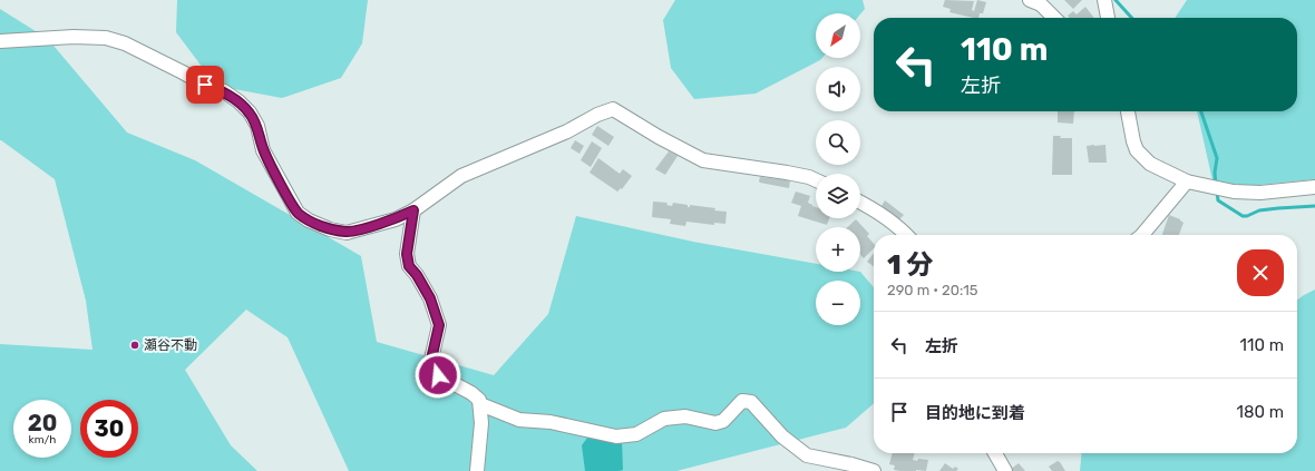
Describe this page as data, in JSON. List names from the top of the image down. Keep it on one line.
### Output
{"places":["瀬谷不動"],"north":"bottom left","page":{"map_buttons":["+","−"],"turn":["110 m","左折"],"heading":["1 分","290 m · 20:15"],"list":[{"name":"左折","value":"110 m"},{"name":"目的地に到着","value":"180 m"}],"speed":"20 km/h","limit":"30"}}
